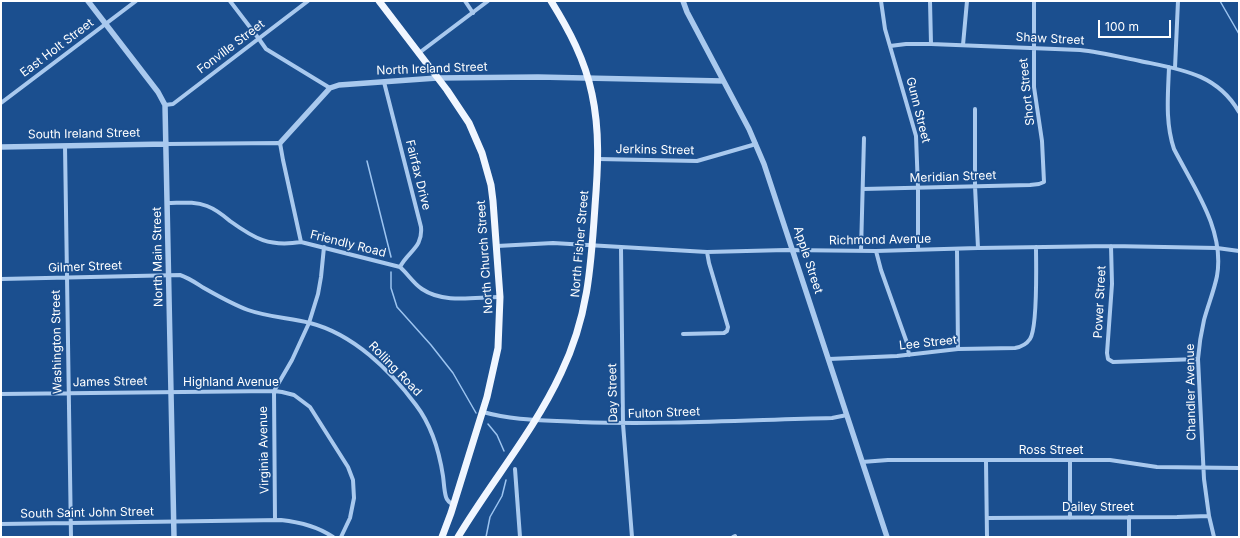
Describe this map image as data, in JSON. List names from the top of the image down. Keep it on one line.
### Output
{"streets":{"main road":["North Fisher Street","North Church Street"],"street":["Shaw Street","Fonville Street","East Holt Street","North Ireland Street","Short Street","Gunn Street","South Ireland Street","Jerkins Street","Fairfax Drive","Meridian Street","Richmond Avenue","Friendly Road","North Main Street","Apple Street","Gilmer Street","Power Street","Washington Street","Lee Street","Rolling Road","James Street","Highland Avenue","Chandler Avenue","Day Street","Fulton Street","Virginia Avenue","Ross Street","Dailey Street","South Saint John Street"]},"crossings":[["Shaw Street","Short Street"],["Shaw Street","Gunn Street"],["Shaw Street","Chandler Avenue"],["Fonville Street","North Main Street"],["East Holt Street","North Main Street"],["North Ireland Street","Fairfax Drive"],["North Ireland Street","North Fisher Street"],["North Ireland Street","North Church Street"],["North Ireland Street","Apple Street"],["Short Street","Meridian Street"],["Gunn Street","Meridian Street"],["Gunn Street","Richmond Avenue"],["South Ireland Street","North Main Street"],["South Ireland Street","Washington Street"],["Jerkins Street","North Fisher Street"],["Jerkins Street","Apple Street"],["Fairfax Drive","Friendly Road"],["Richmond Avenue","North Fisher Street"],["Richmond Avenue","North Church Street"],["Richmond Avenue","Apple Street"],["Richmond Avenue","Power Street"],["Richmond Avenue","Lee Street"],["Richmond Avenue","Chandler Avenue"],["Richmond Avenue","Day Street"],["Friendly Road","North Main Street"],["Friendly Road","North Church Street"],["Friendly Road","Virginia Avenue"],["North Fisher Street","Fulton Street"],["North Main Street","Gilmer Street"],["North Main Street","Rolling Road"],["North Main Street","James Street"],["North Main Street","Highland Avenue"],["North Main Street","South Saint John Street"],["North Church Street","Rolling Road"],["North Church Street","Fulton Street"],["Apple Street","Lee Street"],["Apple Street","Fulton Street"],["Apple Street","Ross Street"],["Gilmer Street","Washington Street"],["Gilmer Street","Rolling Road"],["Power Street","Chandler Avenue"],["Washington Street","James Street"],["Washington Street","South Saint John Street"],["Rolling Road","Virginia Avenue"],["James Street","Highland Avenue"],["Highland Avenue","Virginia Avenue"],["Chandler Avenue","Ross Street"],["Chandler Avenue","Dailey Street"],["Day Street","Fulton Street"],["Virginia Avenue","South Saint John Street"]],"scale_bar":"100 m"}
